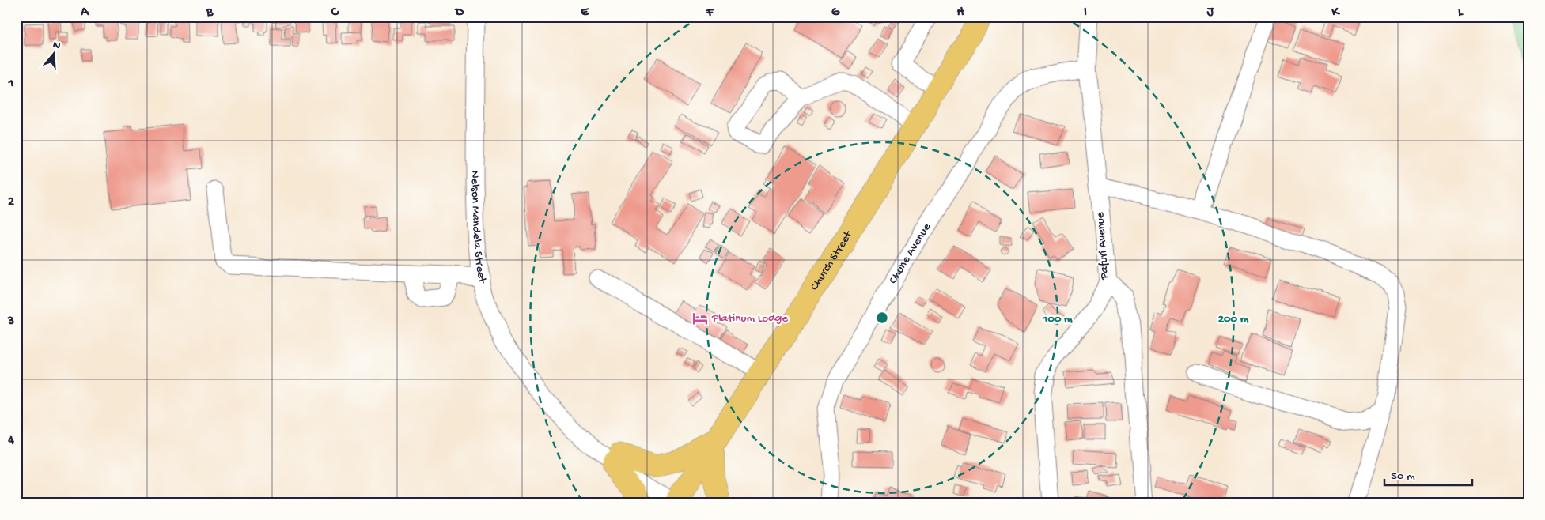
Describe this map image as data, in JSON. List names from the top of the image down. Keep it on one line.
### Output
{"streets":{"main road":["Church Street"],"street":["Nelson Mandela Street","Pafuri Avenue","Chune Avenue"]},"crossings":[["Nelson Mandela Street","Church Street"],["Pafuri Avenue","Chune Avenue"]],"places":{"hotel":["Platinum Lodge"]},"scale_bar":"50 m","north":"top","grid":{"columns":["A","B","C","D","E","F","G","H","I","J","K","L"],"rows":["1","2","3","4"]},"rings":["100 m","200 m"]}
